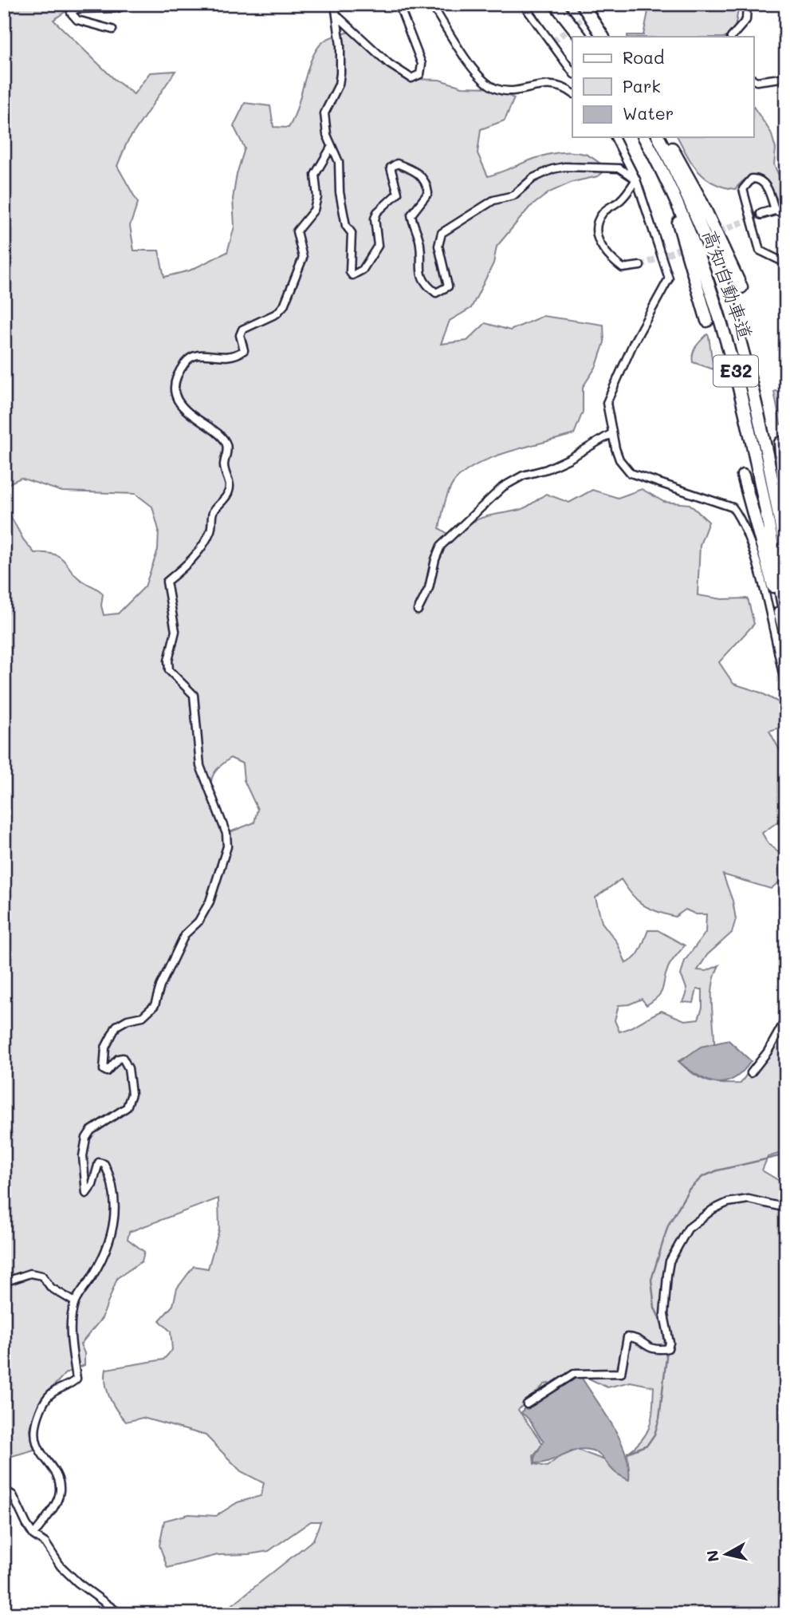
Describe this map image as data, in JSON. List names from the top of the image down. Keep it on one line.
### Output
{"streets":{"highway":["高知自動車道","E32"]},"legend":["Road","Park","Water"],"north":"left"}
